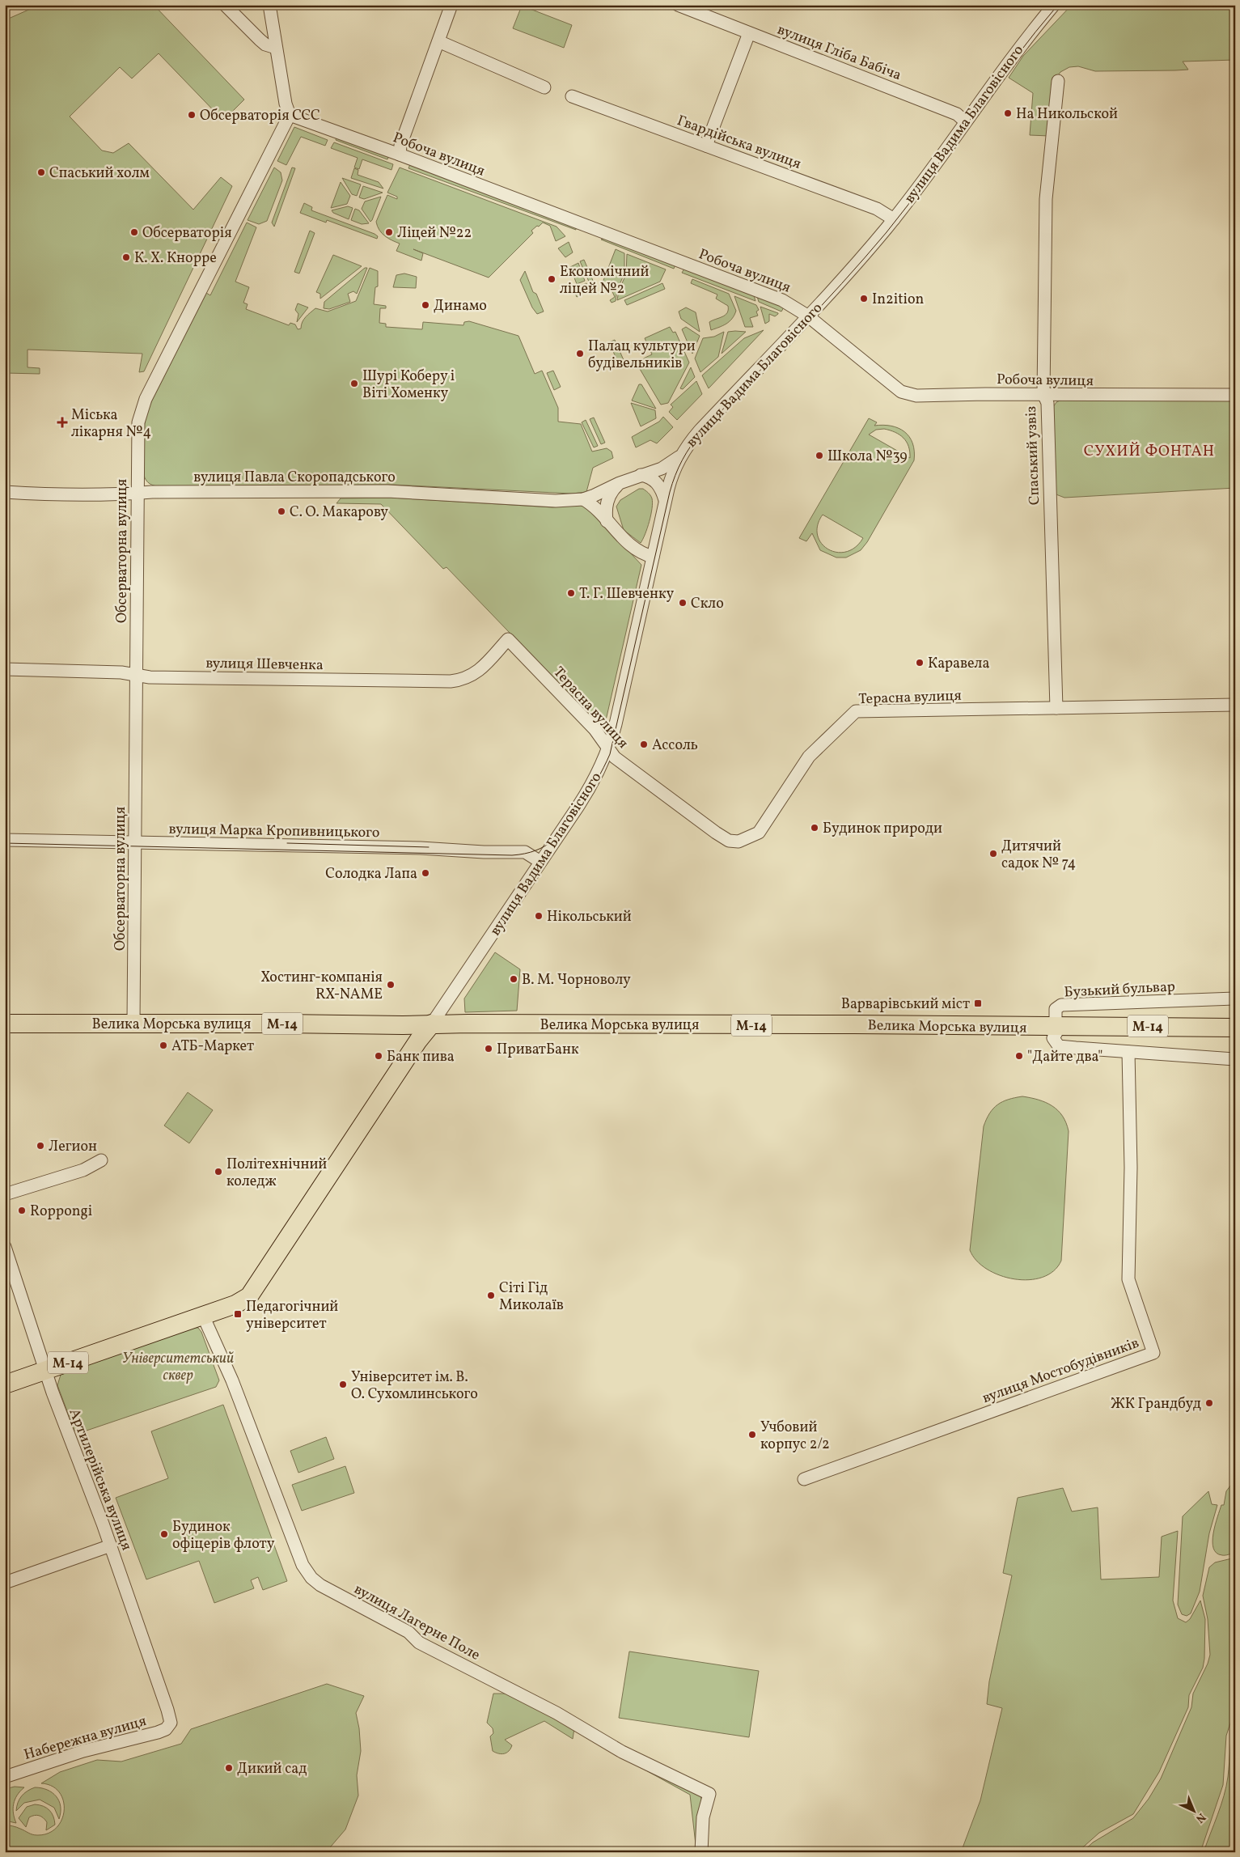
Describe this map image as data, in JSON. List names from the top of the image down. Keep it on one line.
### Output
{"streets":{"highway":["вулиця Вадима Благовісного","Велика Морська вулиця","М-14"],"street":["вулиця Гліба Бабіча","Гвардійська вулиця","Робоча вулиця","Спаський узвіз","вулиця Павла Скоропадського","Обсерваторна вулиця","вулиця Шевченка","Терасна вулиця","вулиця Марка Кропивницького","Бузький бульвар","вулиця Мостобудівників","Артилерійська вулиця","вулиця Лагерне Поле","Набережна вулиця"]},"crossings":[["вулиця Гліба Бабіча","вулиця Вадима Благовісного"],["вулиця Вадима Благовісного","Гвардійська вулиця"],["вулиця Вадима Благовісного","Робоча вулиця"],["вулиця Вадима Благовісного","вулиця Павла Скоропадського"],["вулиця Вадима Благовісного","Терасна вулиця"],["вулиця Вадима Благовісного","вулиця Марка Кропивницького"],["вулиця Вадима Благовісного","Велика Морська вулиця"],["вулиця Вадима Благовісного","Артилерійська вулиця"],["вулиця Вадима Благовісного","вулиця Лагерне Поле"],["Робоча вулиця","Спаський узвіз"],["Робоча вулиця","Обсерваторна вулиця"],["Спаський узвіз","Терасна вулиця"],["вулиця Павла Скоропадського","Обсерваторна вулиця"],["Обсерваторна вулиця","вулиця Шевченка"],["Обсерваторна вулиця","вулиця Марка Кропивницького"],["Обсерваторна вулиця","Велика Морська вулиця"],["вулиця Шевченка","Терасна вулиця"],["Бузький бульвар","Велика Морська вулиця"],["Бузький бульвар","вулиця Мостобудівників"],["Артилерійська вулиця","Набережна вулиця"]],"districts":["СУХИЙ ФОНТАН"],"parks":["Університетський сквер"],"places":{"other":["На Никольской","Обсерваторія ССС","Спаський холм","Обсерваторія","Ліцей №22","К. Х. Кнорре","Економічний ліцей №2","In2ition","Динамо","Палац культури будівельників","Шурі Коберу і Віті Хоменку","Школа №39","С. О. Макарову","Т. Г. Шевченку","Скло","Каравела","Ассоль","Будинок природи","Дитячий садок № 74","Солодка Лапа","Нікольський","В. М. Чорноволу","Хостинг-компанія RX-NAME","АТБ-Маркет","ПриватБанк","Банк пива","\"Дайте два\"","Легион","Політехнічний коледж","Roppongi","Сіті Гід Миколаїв","Університет ім. В. О. Сухомлинського","ЖК Грандбуд","Учбовий корпус 2/2","Будинок офіцерів флоту","Дикий сад"],"health":["Міська лікарня №4"],"transit":["Варварівський міст","Педагогічний університет"]},"north":"bottom right"}
